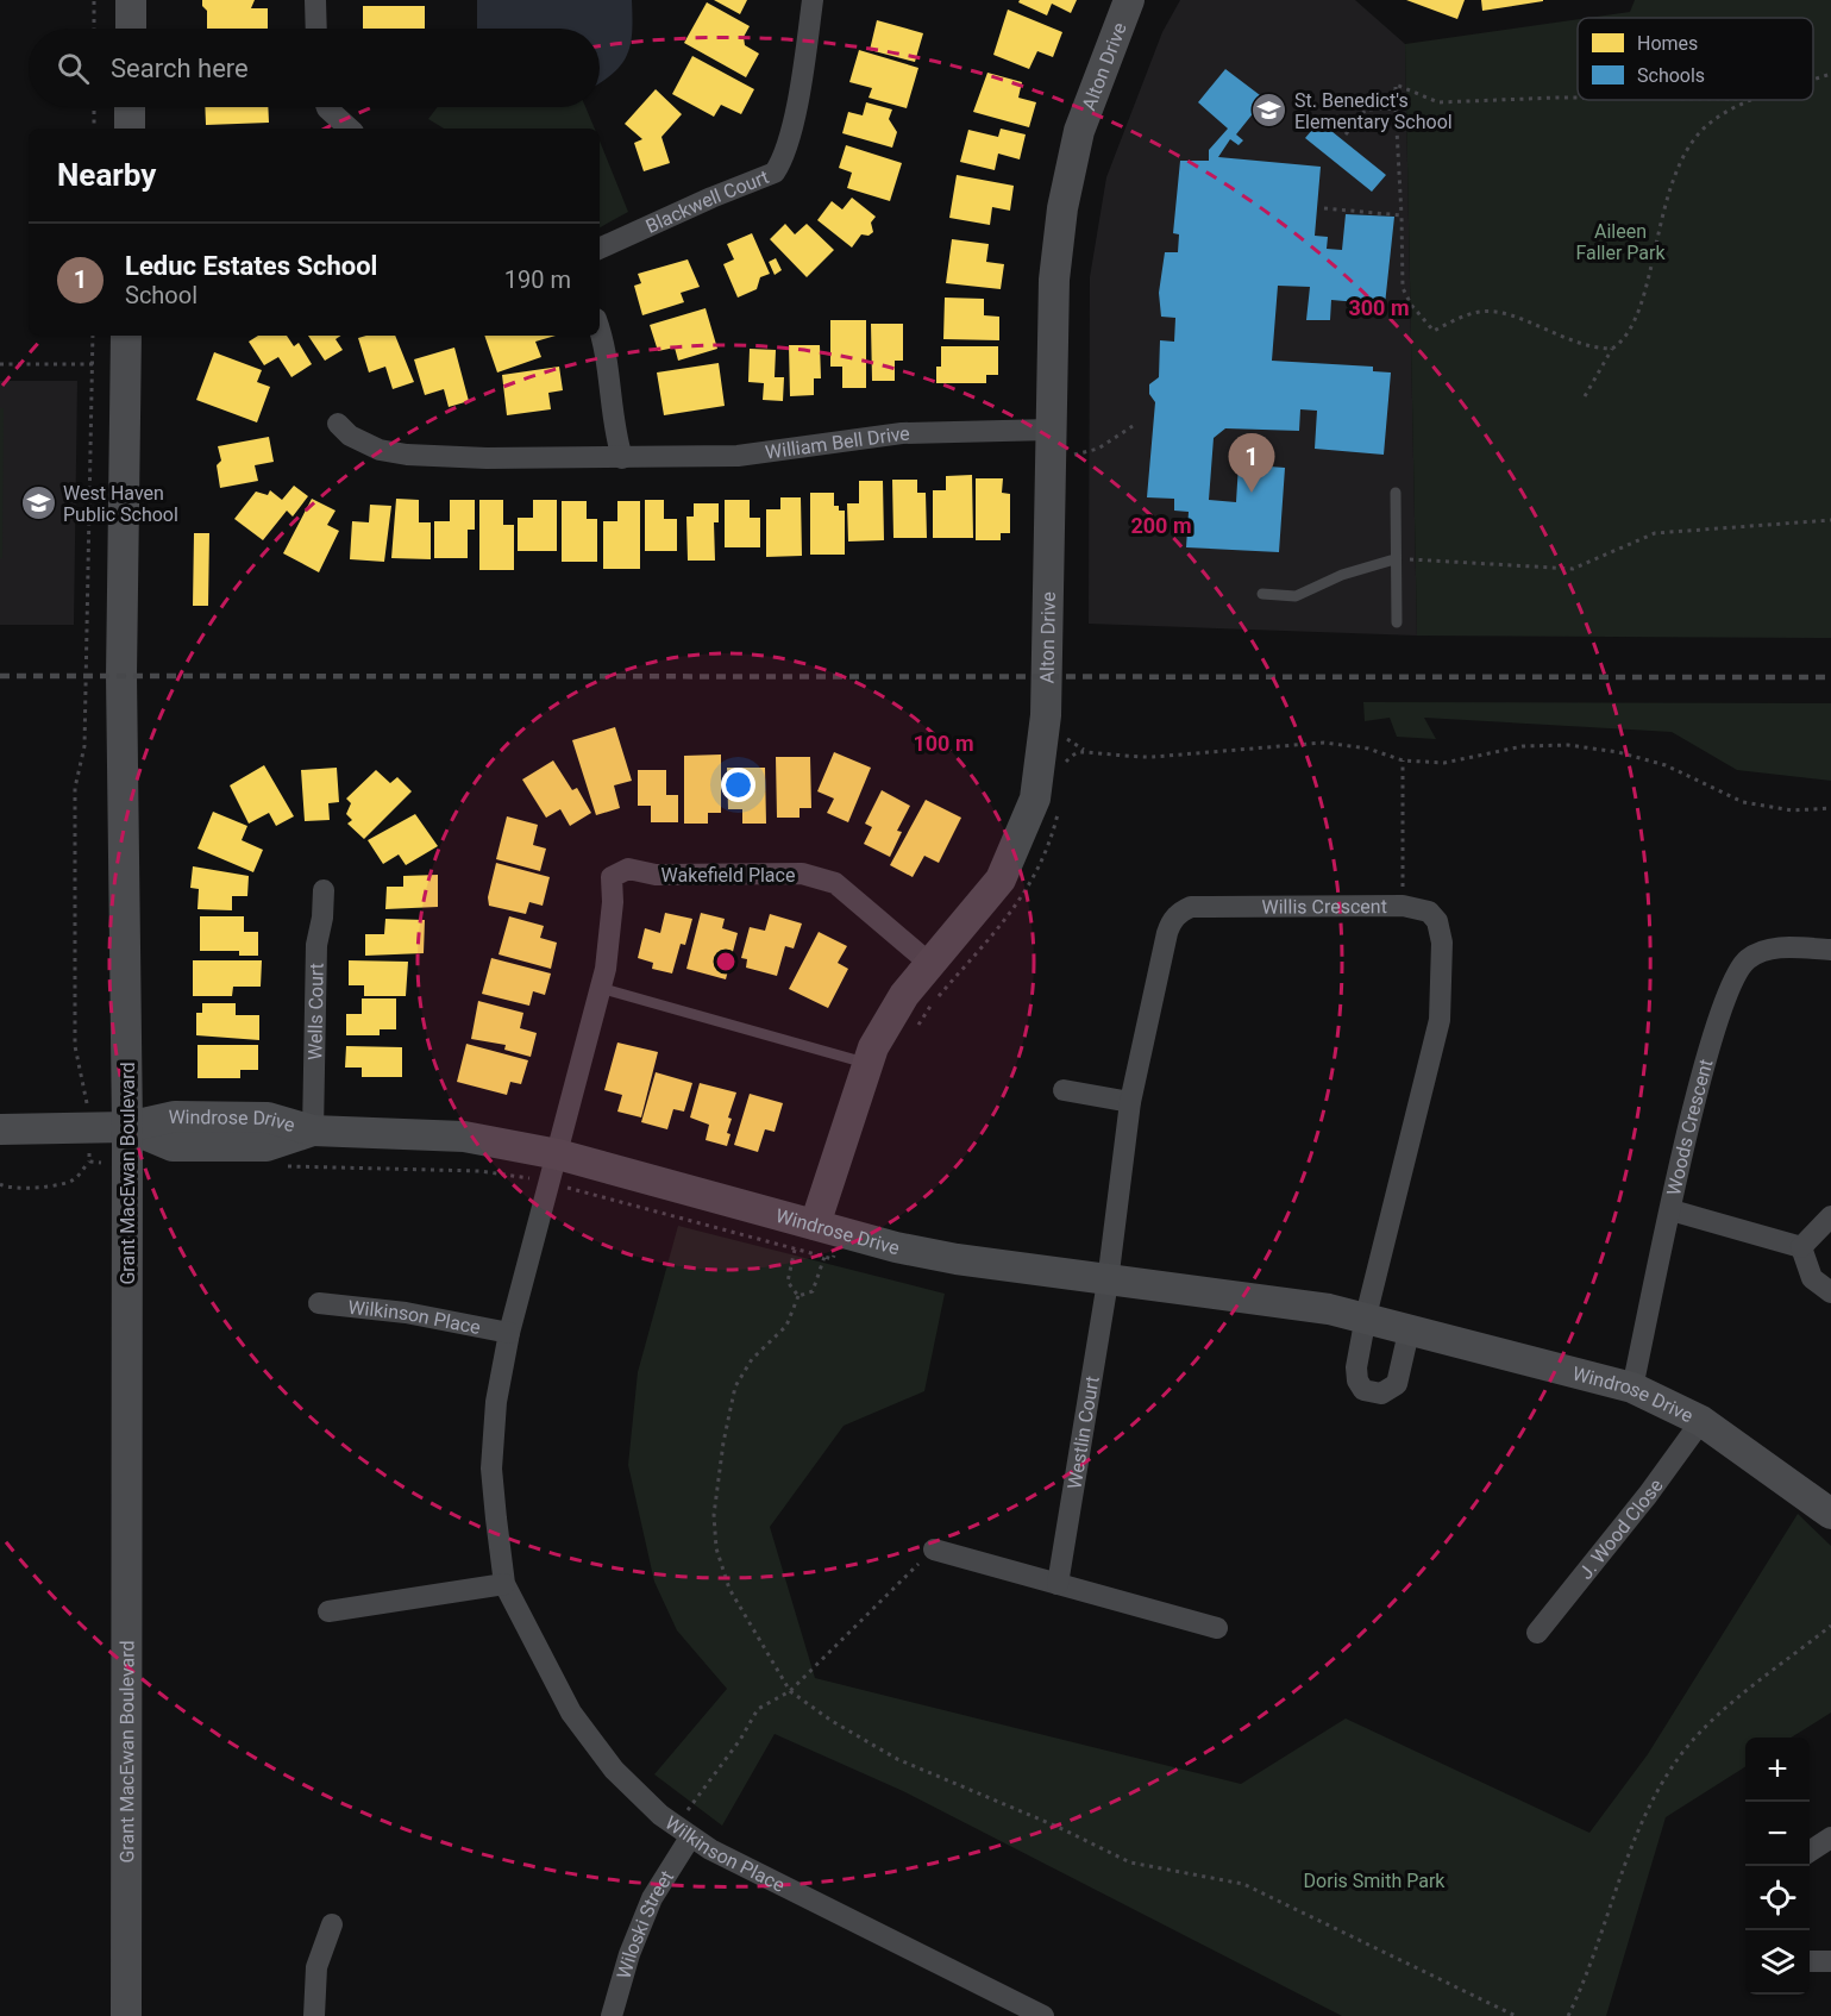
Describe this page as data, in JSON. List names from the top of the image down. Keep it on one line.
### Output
{"streets":{"street":["Alton Drive","Blackwell Court","William Bell Drive","Wakefield Place","Willis Crescent","Wells Court","Windrose Drive","Woods Crescent","Grant MacEwan Boulevard","Wilkinson Place","Westlin Court","J. Wood Close","Wiloski Street"]},"crossings":[["Alton Drive","William Bell Drive"],["Alton Drive","Wakefield Place"],["Alton Drive","Windrose Drive"],["Wakefield Place","Windrose Drive"],["Wakefield Place","Wilkinson Place"],["Willis Crescent","Windrose Drive"],["Willis Crescent","Westlin Court"],["Wells Court","Windrose Drive"],["Windrose Drive","Woods Crescent"],["Windrose Drive","Grant MacEwan Boulevard"],["Windrose Drive","Wilkinson Place"],["Windrose Drive","Westlin Court"],["Windrose Drive","J. Wood Close"],["Wilkinson Place","Wiloski Street"]],"parks":["Aileen Faller Park","Doris Smith Park"],"places":{"school or university":["St. Benedict's Elementary School","West Haven Public School"]},"legend":["Homes","Schools"],"page":{"search":"Search here","heading":"Nearby","list":[{"mark":"1","name":"Leduc Estates School","note":"School","value":"190 m"}],"pins":"1","map_buttons":["+","−"]},"rings":["300 m","200 m","100 m"]}
